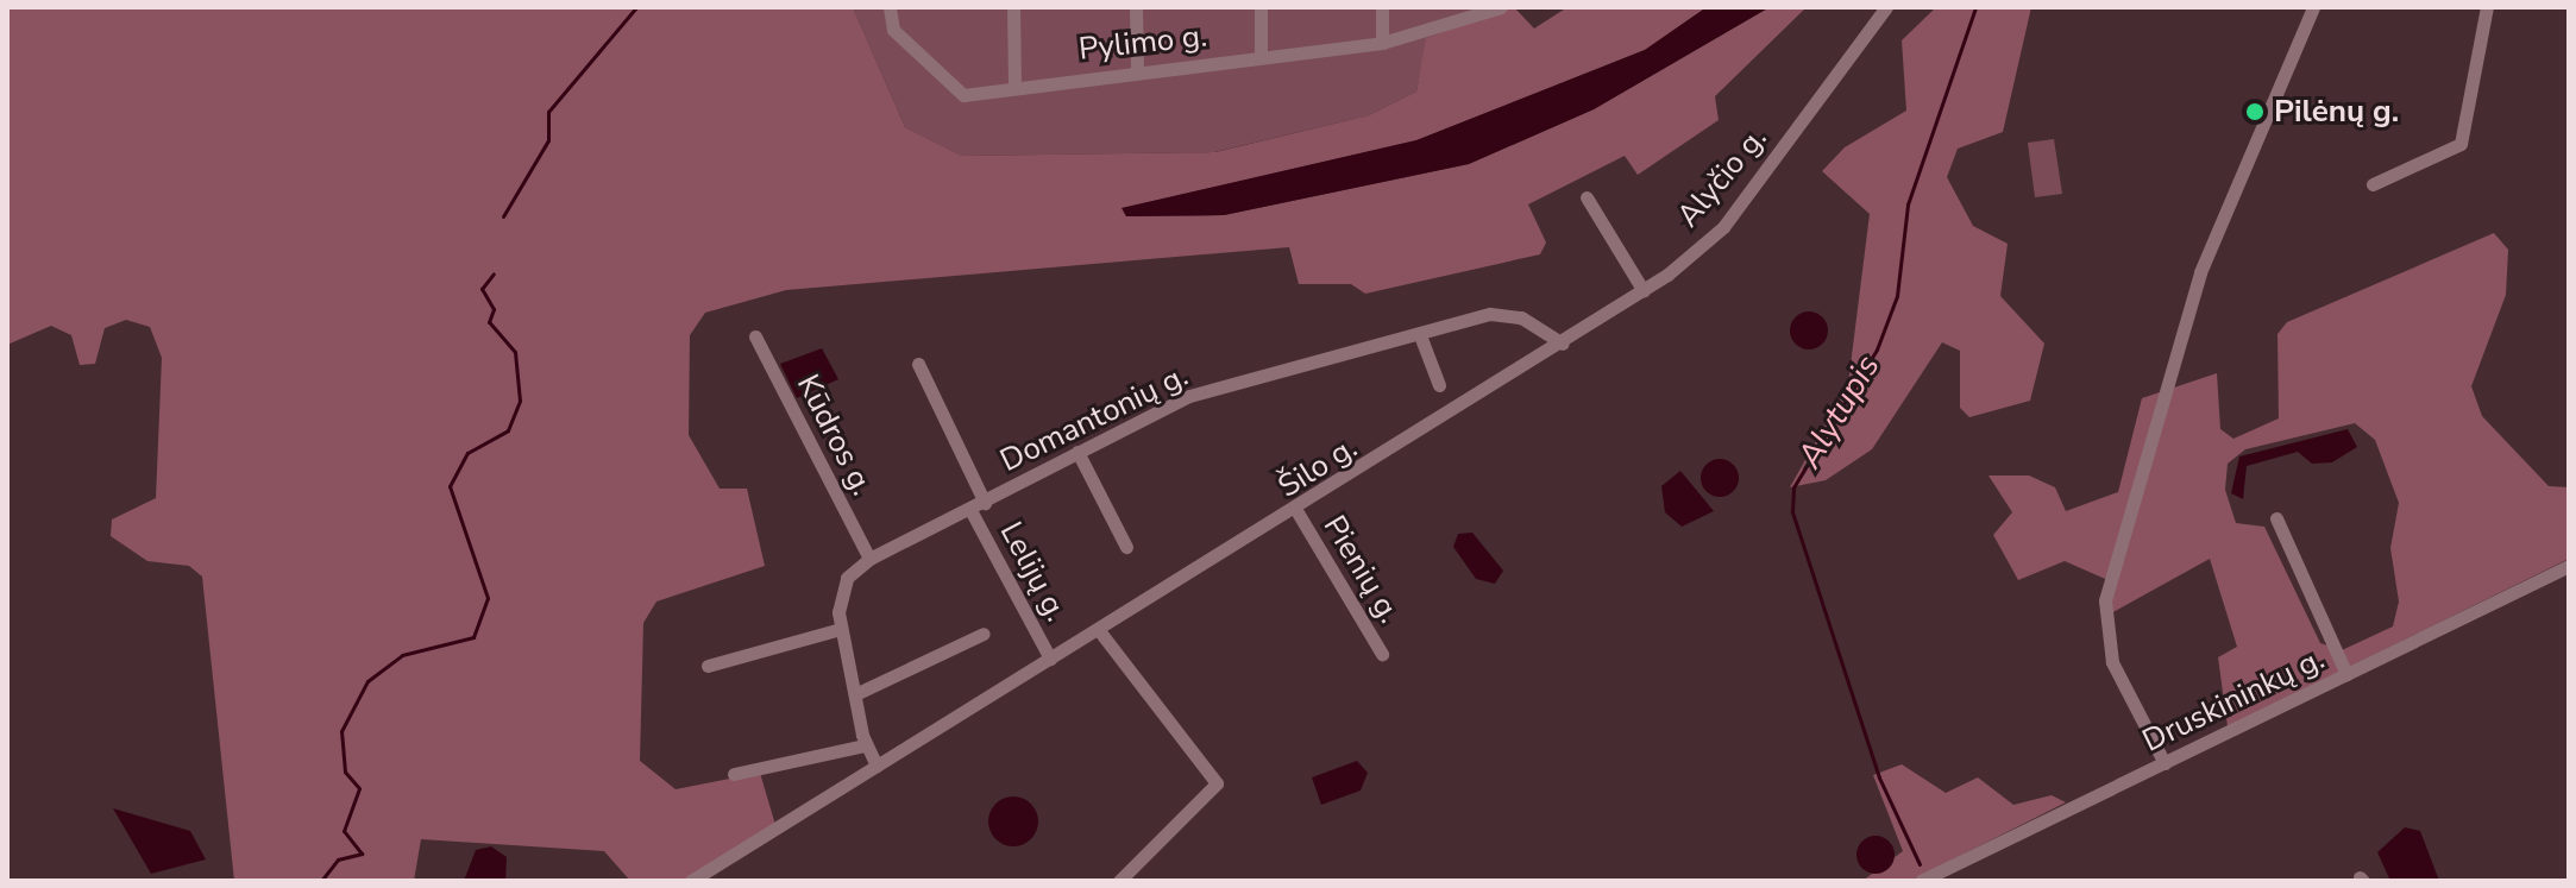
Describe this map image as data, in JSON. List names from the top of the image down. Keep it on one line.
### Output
{"streets":{"street":["Pylimo g.","Alyčio g.","Domantonių g.","Kūdros g.","Šilo g.","Pienių g.","Lelijų g.","Druskininkų g."]},"crossings":[["Alyčio g.","Domantonių g."],["Alyčio g.","Šilo g."],["Domantonių g.","Kūdros g."],["Domantonių g.","Šilo g."],["Domantonių g.","Lelijų g."],["Šilo g.","Pienių g."],["Šilo g.","Lelijų g."]],"water":["Alytupis"],"places":["Pilėnų g."]}
